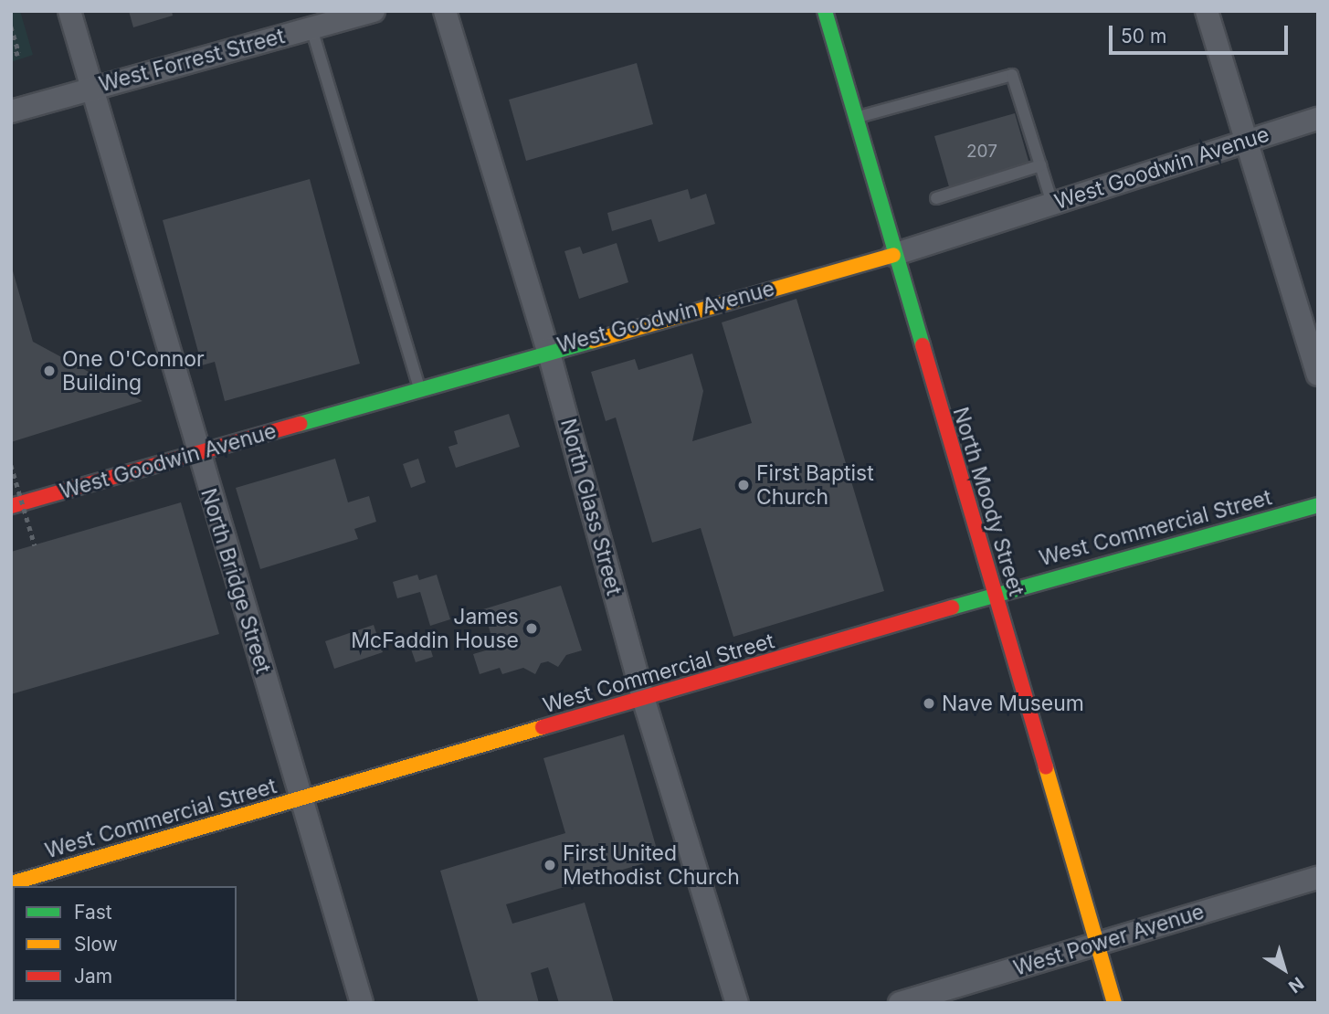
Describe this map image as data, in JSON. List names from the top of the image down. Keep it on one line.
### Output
{"streets":{"main road":["West Goodwin Avenue","North Moody Street","West Commercial Street"],"street":["West Forrest Street","North Glass Street","North Bridge Street","West Power Avenue"]},"crossings":[["West Forrest Street","North Bridge Street"],["West Goodwin Avenue","North Moody Street"],["West Goodwin Avenue","North Glass Street"],["West Goodwin Avenue","North Bridge Street"],["North Moody Street","West Commercial Street"],["North Moody Street","West Power Avenue"],["North Glass Street","West Commercial Street"],["West Commercial Street","North Bridge Street"]],"places":["One O'Connor Building","First Baptist Church","James McFaddin House","Nave Museum","First United Methodist Church"],"house_numbers":["207"],"legend":["Fast","Slow","Jam"],"scale_bar":"50 m","north":"bottom right"}
